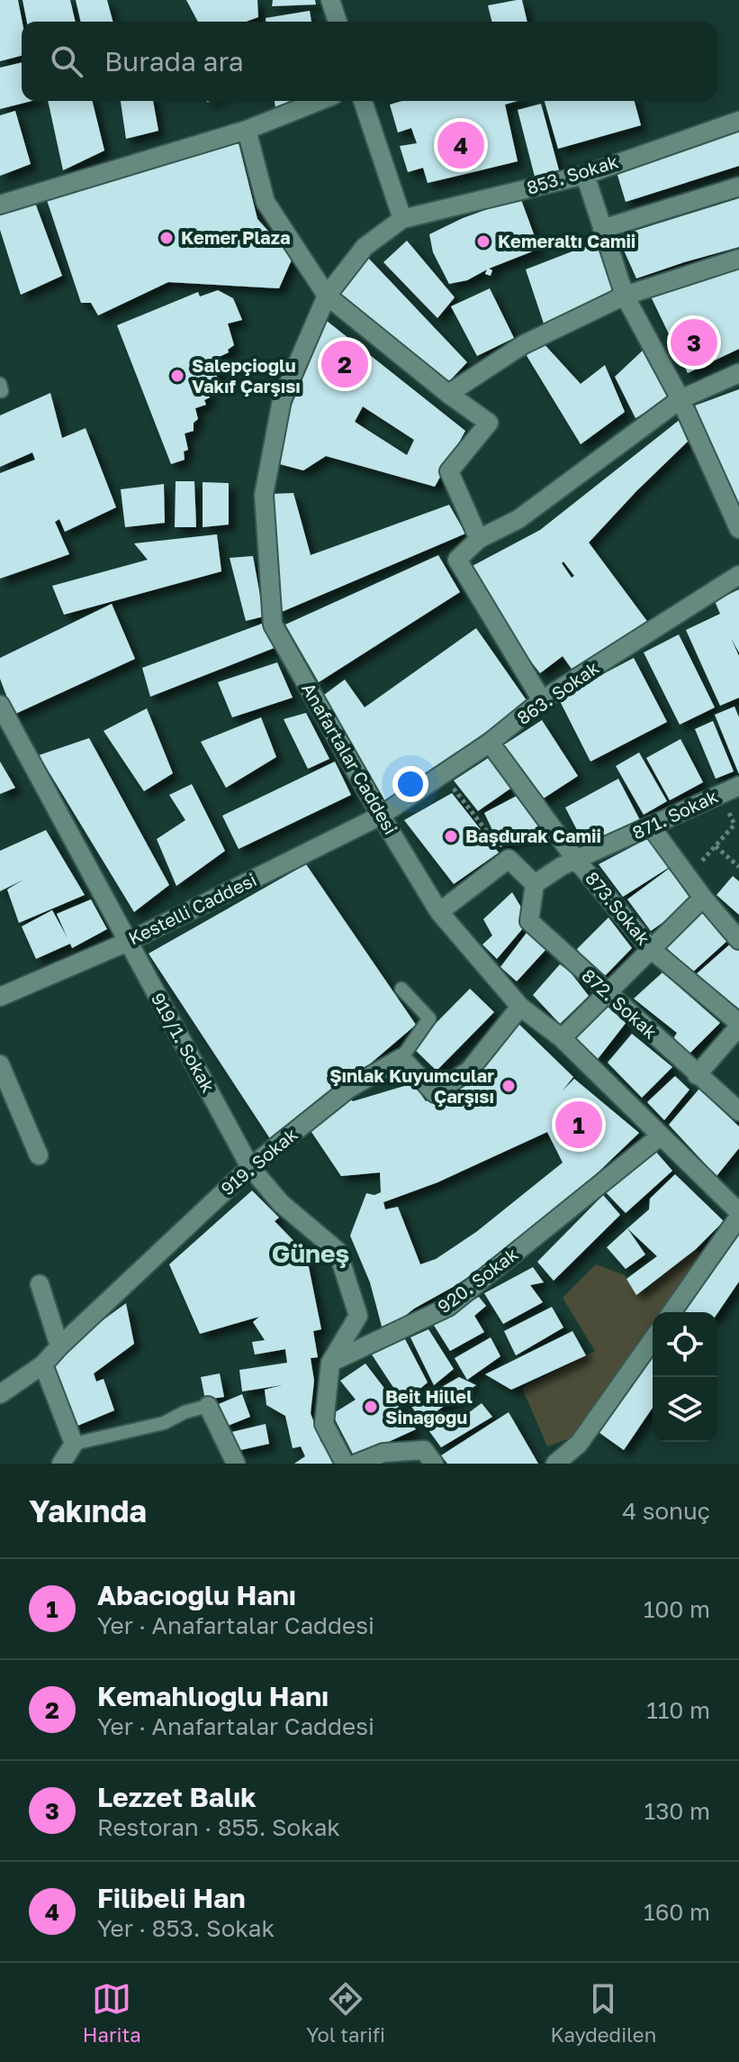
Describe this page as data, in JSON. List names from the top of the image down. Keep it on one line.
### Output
{"streets":{"street":["853. Sokak","863. Sokak","Anafartalar Caddesi","871. Sokak","873.Sokak","Kestelli Caddesi","872. Sokak","919/1. Sokak","919. Sokak","920. Sokak"]},"crossings":[["853. Sokak","Anafartalar Caddesi"],["863. Sokak","Anafartalar Caddesi"],["863. Sokak","873.Sokak"],["863. Sokak","Kestelli Caddesi"],["Anafartalar Caddesi","Kestelli Caddesi"],["Anafartalar Caddesi","920. Sokak"],["871. Sokak","873.Sokak"],["871. Sokak","872. Sokak"],["Kestelli Caddesi","919/1. Sokak"],["919/1. Sokak","919. Sokak"],["919/1. Sokak","920. Sokak"]],"districts":["Güneş"],"places":["Kemer Plaza","Kemeraltı Camii","Salepçioğlu Vakıf Çarşısı","Başdurak Camii","Şınlak Kuyumcular Çarşısı","Beit Hillel Sinagogu"],"page":{"search":"Burada ara","pins":["4","3","2","1"],"heading":["Yakında","4 sonuç"],"list":[{"mark":"1","name":"Abacıoğlu Hanı","note":"Yer · Anafartalar Caddesi","value":"100 m"},{"mark":"2","name":"Kemahlıoğlu Hanı","note":"Yer · Anafartalar Caddesi","value":"110 m"},{"mark":"3","name":"Lezzet Balık","note":"Restoran · 855. Sokak","value":"130 m"},{"mark":"4","name":"Filibeli Han","note":"Yer · 853. Sokak","value":"160 m"}],"nav":["Harita","Yol tarifi","Kaydedilen"]}}
